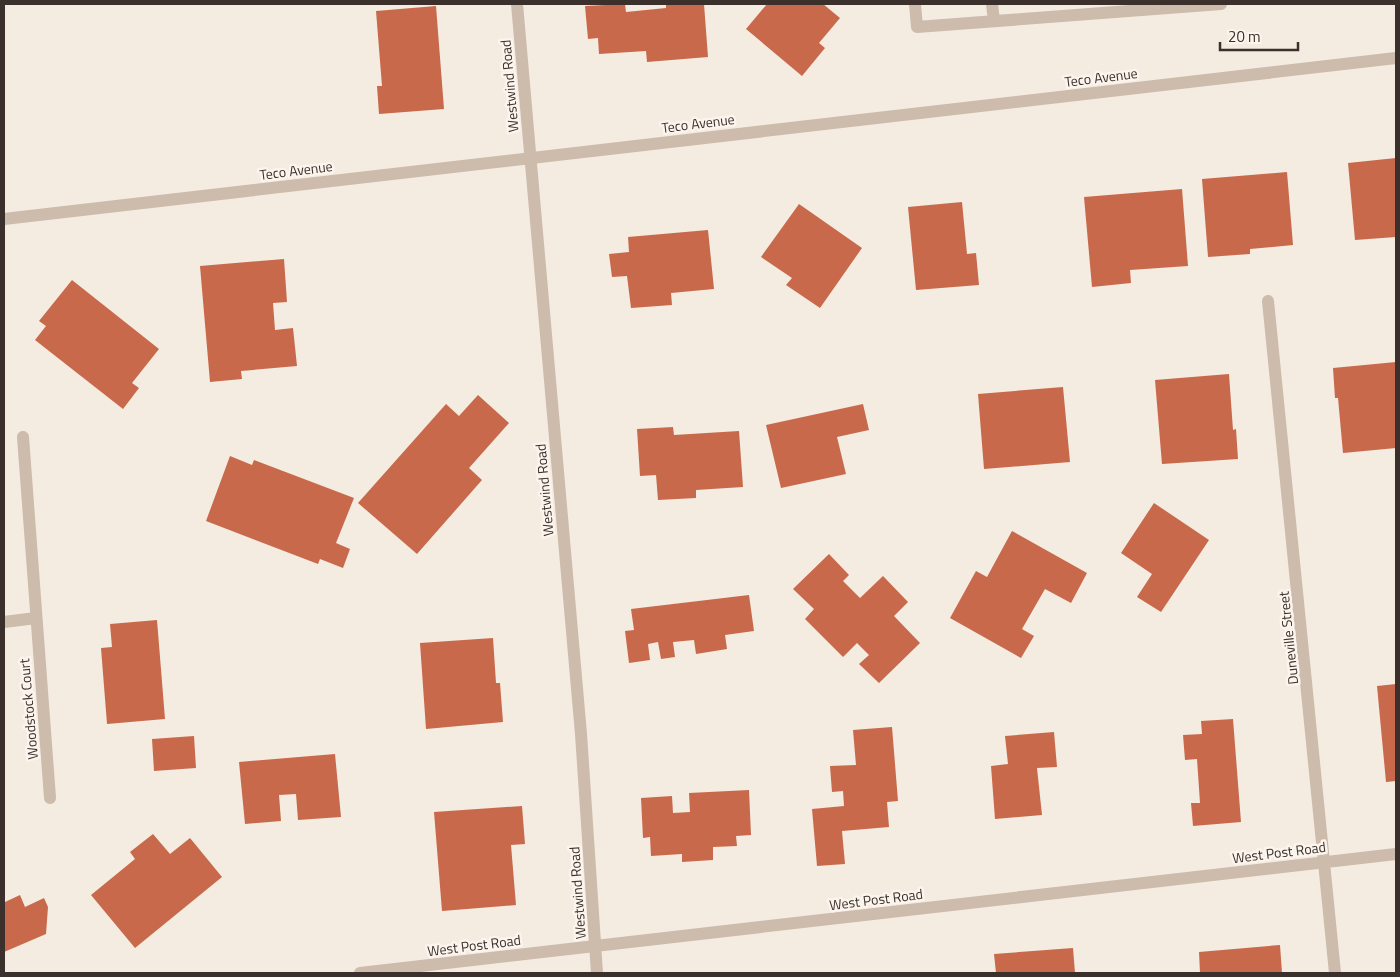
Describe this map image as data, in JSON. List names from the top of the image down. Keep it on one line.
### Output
{"streets":{"street":["Teco Avenue","Westwind Road","Duneville Street","Woodstock Court","West Post Road"]},"crossings":[["Teco Avenue","Westwind Road"],["Westwind Road","West Post Road"],["Duneville Street","West Post Road"]],"scale_bar":"20 m"}
